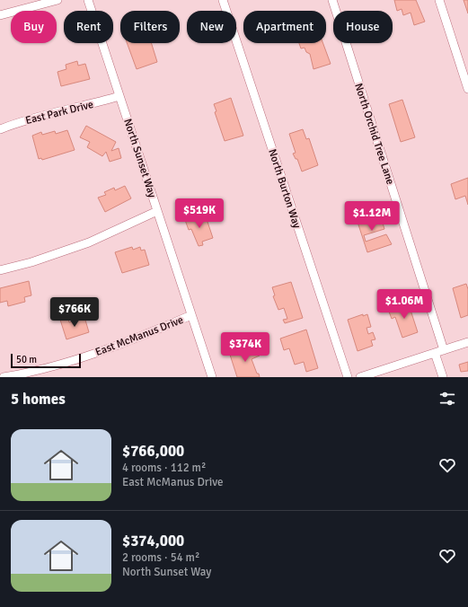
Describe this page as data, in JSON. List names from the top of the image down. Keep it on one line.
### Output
{"streets":{"street":["East Park Drive","North Orchid Tree Lane","North Sunset Way","North Burton Way","East McManus Drive"]},"crossings":[["East Park Drive","North Sunset Way"],["North Sunset Way","East McManus Drive"]],"scale_bar":"50 m","page":{"chip":["Buy","Rent","Filters","New","Apartment","House"],"price":["$519K","$1.12M","$1.06M","$766K","$374K"],"scale":"50 m","heading":"5 homes","list":[{"name":"$766,000","note":"4 rooms · 112 m² · East McManus Drive"},{"name":"$374,000","note":"2 rooms · 54 m² · North Sunset Way"}]}}
